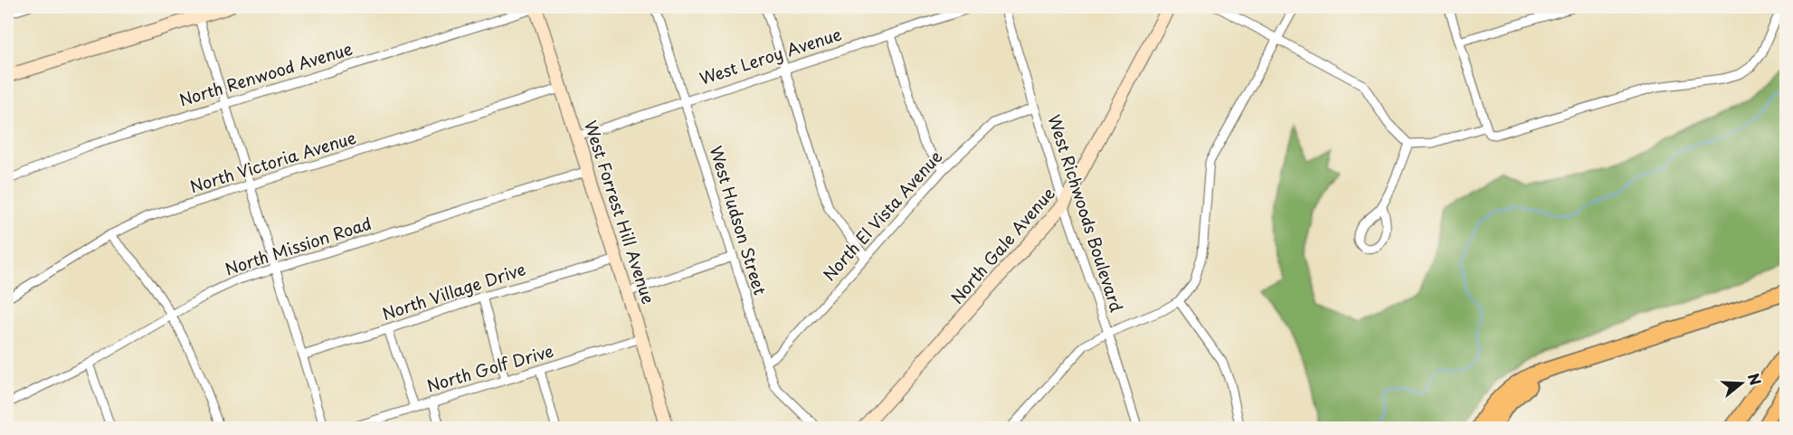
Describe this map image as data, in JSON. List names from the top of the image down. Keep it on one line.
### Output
{"streets":{"main road":["West Forrest Hill Avenue","North Gale Avenue"],"street":["West Leroy Avenue","North Renwood Avenue","North Victoria Avenue","West Richwoods Boulevard","North El Vista Avenue","West Hudson Street","North Mission Road","North Village Drive","North Golf Drive"]},"crossings":[["West Leroy Avenue","West Forrest Hill Avenue"],["West Leroy Avenue","West Hudson Street"],["North Renwood Avenue","West Forrest Hill Avenue"],["North Victoria Avenue","West Forrest Hill Avenue"],["West Forrest Hill Avenue","North Mission Road"],["West Forrest Hill Avenue","North Village Drive"],["West Forrest Hill Avenue","North Golf Drive"],["West Richwoods Boulevard","North El Vista Avenue"],["West Richwoods Boulevard","North Gale Avenue"],["North El Vista Avenue","West Hudson Street"]],"north":"right"}
